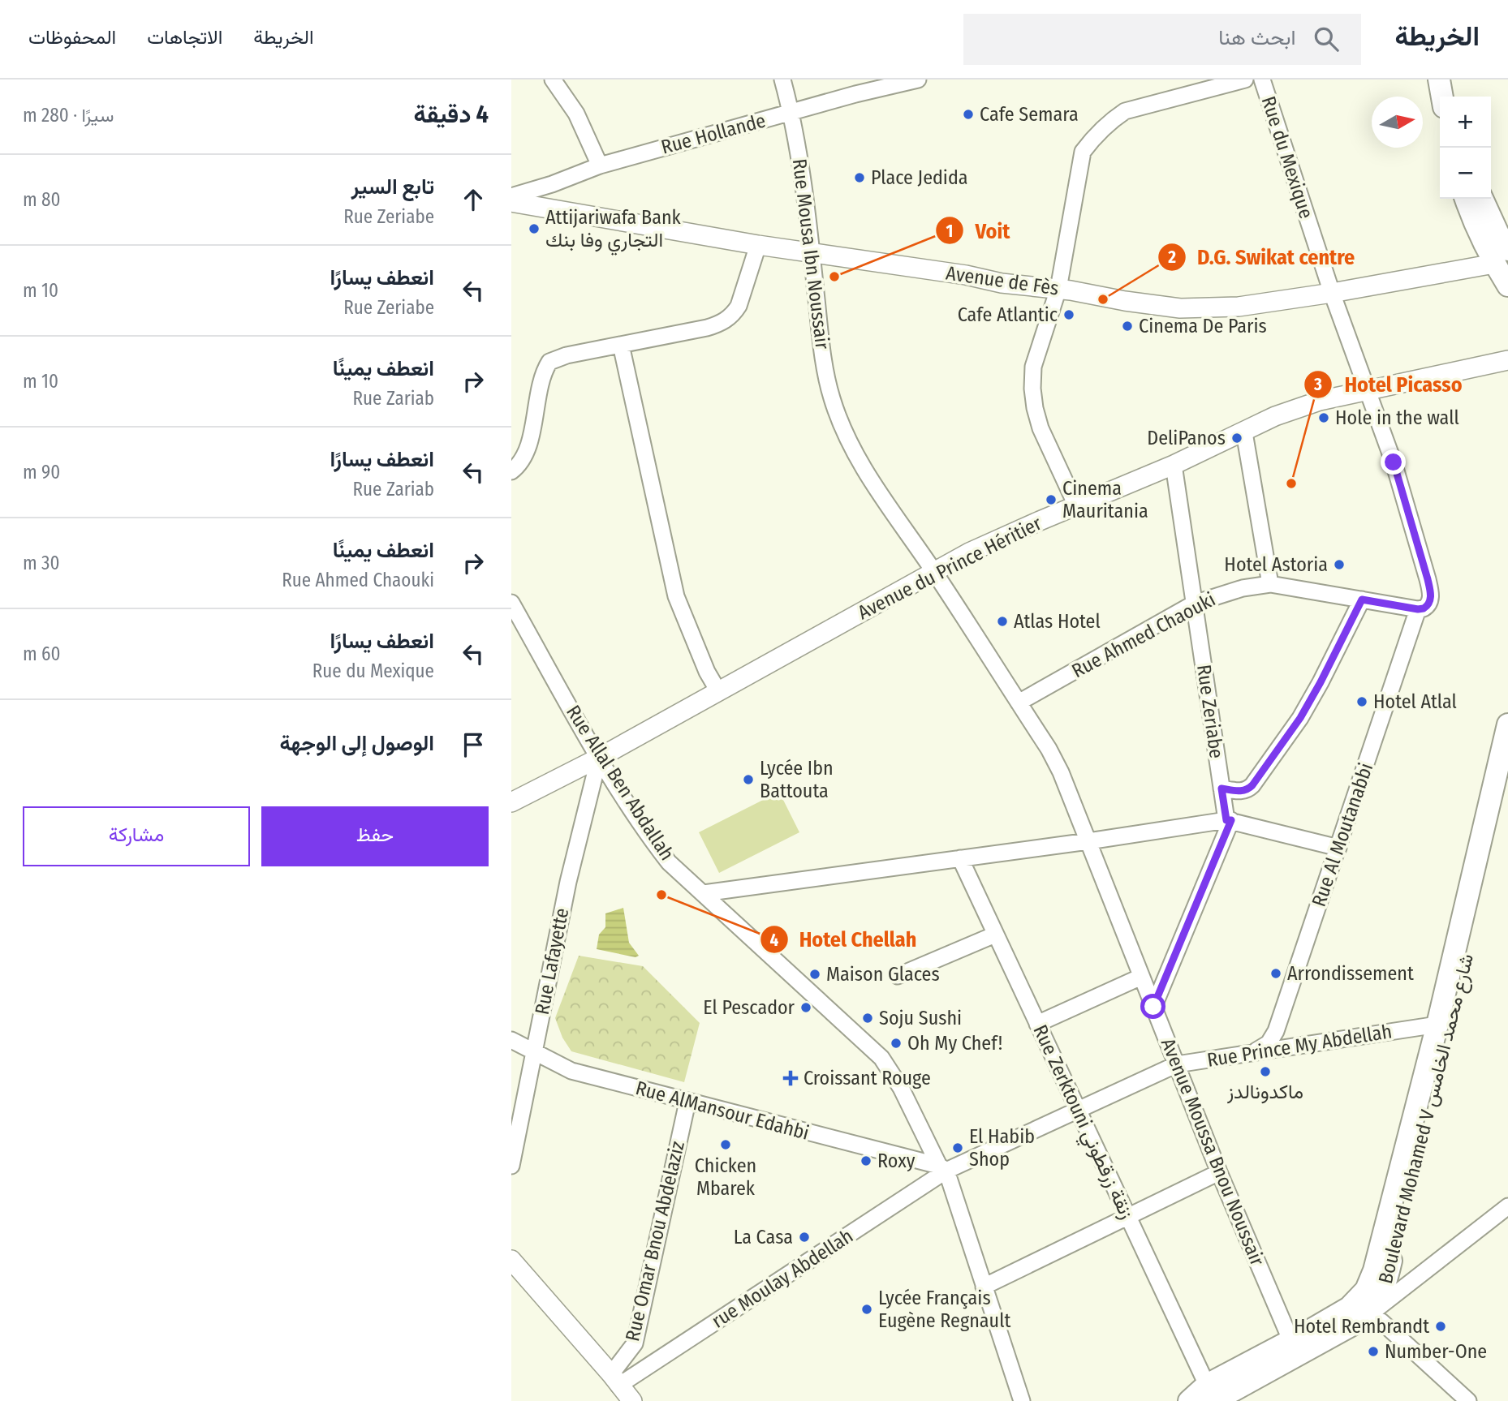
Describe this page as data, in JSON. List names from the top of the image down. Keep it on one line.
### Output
{"streets":{"main road":["Boulevard Mohamed V شارع محمد الخامس"],"street":["Rue Hollande","Rue du Mexique","Rue Mousa Ibn Noussair","Avenue de Fès","Avenue du Prince Héritier","Rue Ahmed Chaouki","Rue Zeriabe","Rue Allal Ben Abdallah","Rue Al Moutanabbi","Rue Lafayette","Rue Prince My Abdellah","Rue AlMansour Edahbi","Rue Zerktouni زنقة زرقطوني","Avenue Moussa Bnou Noussair","Rue Omar Bnou Abdelaziz","rue Moulay Abdellah"]},"crossings":[["Rue Hollande","Rue Mousa Ibn Noussair"],["Rue du Mexique","Avenue de Fès"],["Rue du Mexique","Avenue du Prince Héritier"],["Rue du Mexique","Rue Ahmed Chaouki"],["Rue du Mexique","Rue Al Moutanabbi"],["Rue Mousa Ibn Noussair","Avenue de Fès"],["Rue Mousa Ibn Noussair","Avenue du Prince Héritier"],["Rue Mousa Ibn Noussair","Avenue Moussa Bnou Noussair"],["Avenue du Prince Héritier","Rue Zeriabe"],["Avenue du Prince Héritier","Rue Allal Ben Abdallah"],["Avenue du Prince Héritier","Rue Lafayette"],["Avenue du Prince Héritier","Avenue Moussa Bnou Noussair"],["Rue Ahmed Chaouki","Rue Zeriabe"],["Rue Ahmed Chaouki","Rue Al Moutanabbi"],["Rue Ahmed Chaouki","Avenue Moussa Bnou Noussair"],["Rue Allal Ben Abdallah","Rue Lafayette"],["Rue Allal Ben Abdallah","Rue Prince My Abdellah"],["Rue Allal Ben Abdallah","Rue AlMansour Edahbi"],["Rue Allal Ben Abdallah","rue Moulay Abdellah"],["Rue Al Moutanabbi","Rue Prince My Abdellah"],["Rue Lafayette","Rue AlMansour Edahbi"],["Rue Prince My Abdellah","Rue AlMansour Edahbi"],["Rue Prince My Abdellah","Boulevard Mohamed V شارع محمد الخامس"],["Rue Prince My Abdellah","Rue Zerktouni زنقة زرقطوني"],["Rue Prince My Abdellah","Avenue Moussa Bnou Noussair"],["Rue Prince My Abdellah","rue Moulay Abdellah"],["Rue AlMansour Edahbi","Rue Omar Bnou Abdelaziz"],["Rue AlMansour Edahbi","rue Moulay Abdellah"],["Boulevard Mohamed V شارع محمد الخامس","Rue Zerktouni زنقة زرقطوني"],["Boulevard Mohamed V شارع محمد الخامس","Avenue Moussa Bnou Noussair"],["Rue Omar Bnou Abdelaziz","rue Moulay Abdellah"]],"places":{"other":["Cafe Semara","Place Jedida","Attijariwafa Bank التجاري وفا بنك","Voit","D.G. Swikat centre","Cafe Atlantic","Cinema De Paris","Hole in the wall","DeliPanos","Hotel Picasso","Cinema Mauritania","Hotel Astoria","Atlas Hotel","Hotel Atlal","Lycée Ibn Battouta","Hotel Chellah","Arrondissement","Maison Glaces","El Pescador","Soju Sushi","Oh My Chef!","ماكدونالدز","Chicken Mbarek","El Habib Shop","Roxy","La Casa","Lycée Français Eugène Regnault","Hotel Rembrandt","Number-One"],"health":["Croissant Rouge"]},"north":"right","page":{"header":"الخريطة","search":"ابحث هنا","nav":["الخريطة","الاتجاهات","المحفوظات"],"heading":["4 دقيقة","سيرًا · 280 m"],"map_buttons":["+","−"],"list":[["تابع السير","Rue Zeriabe","80 m"],["انعطف يسارًا","Rue Zeriabe","10 m"],["انعطف يمينًا","Rue Zariab","10 m"],["انعطف يسارًا","Rue Zariab","90 m"],["انعطف يمينًا","Rue Ahmed Chaouki","30 m"],["انعطف يسارًا","Rue du Mexique","60 m"],"الوصول إلى الوجهة"],"buttons":["حفظ","مشاركة"]}}
